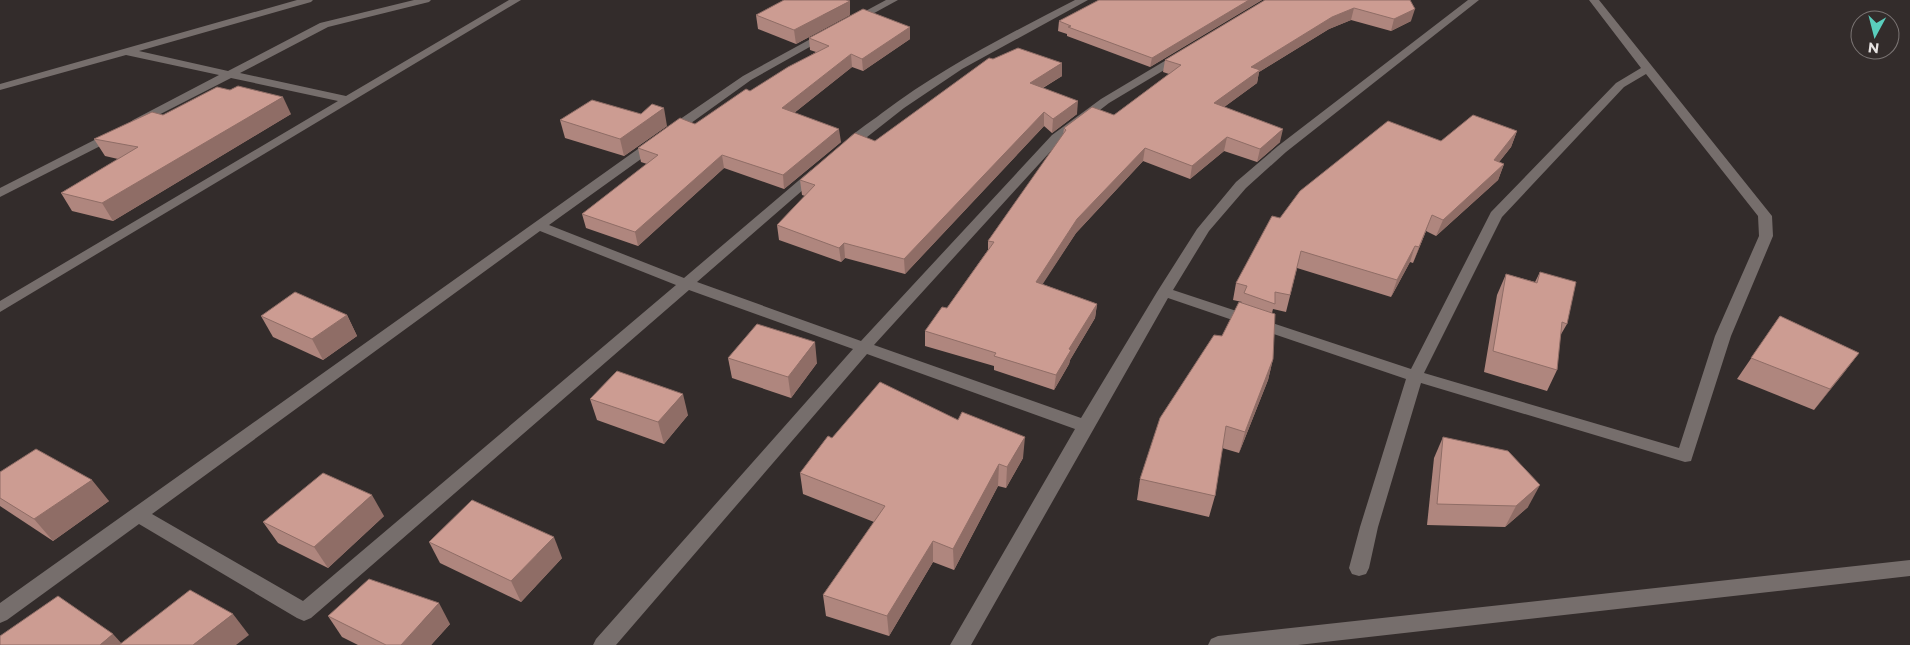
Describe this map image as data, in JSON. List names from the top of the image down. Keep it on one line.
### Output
{"north":"bottom"}
